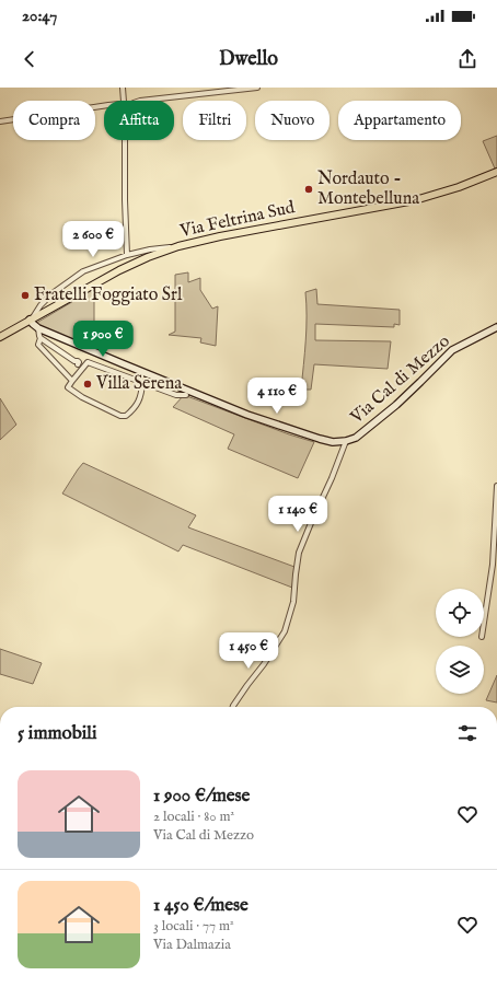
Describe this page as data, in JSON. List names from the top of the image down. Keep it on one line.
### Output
{"streets":{"main road":["Via Feltrina Sud"],"street":["Via Cal di Mezzo"]},"crossings":[["Via Feltrina Sud","Via Cal di Mezzo"]],"places":["Nordauto - Montebelluna","Fratelli Foggiato Srl","Villa Serena"],"page":{"status":"20:47","header":"Dwello","chip":["Compra","Affitta","Filtri","Nuovo","Appartamento"],"price":["2 600 €","1 900 €","4 110 €","1 140 €","1 450 €"],"heading":"5 immobili","list":[{"name":"1 900 €/mese","note":"2 locali · 80 m² · Via Cal di Mezzo"},{"name":"1 450 €/mese","note":"3 locali · 77 m² · Via Dalmazia"}]}}
